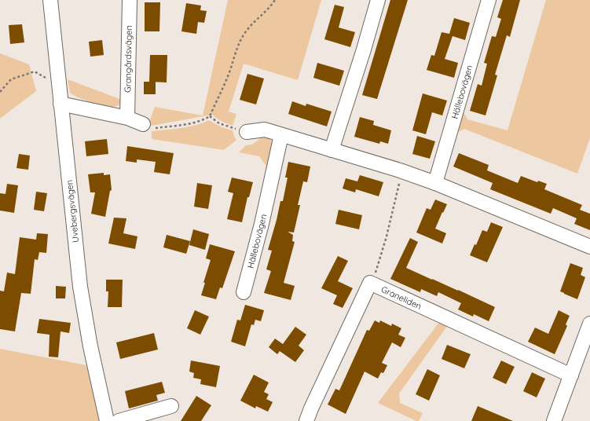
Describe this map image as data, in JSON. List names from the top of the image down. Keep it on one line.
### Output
{"streets":{"street":["Grangårdsvägen","Hällebovägen","Uvebergsvägen","Graneliden"]}}
